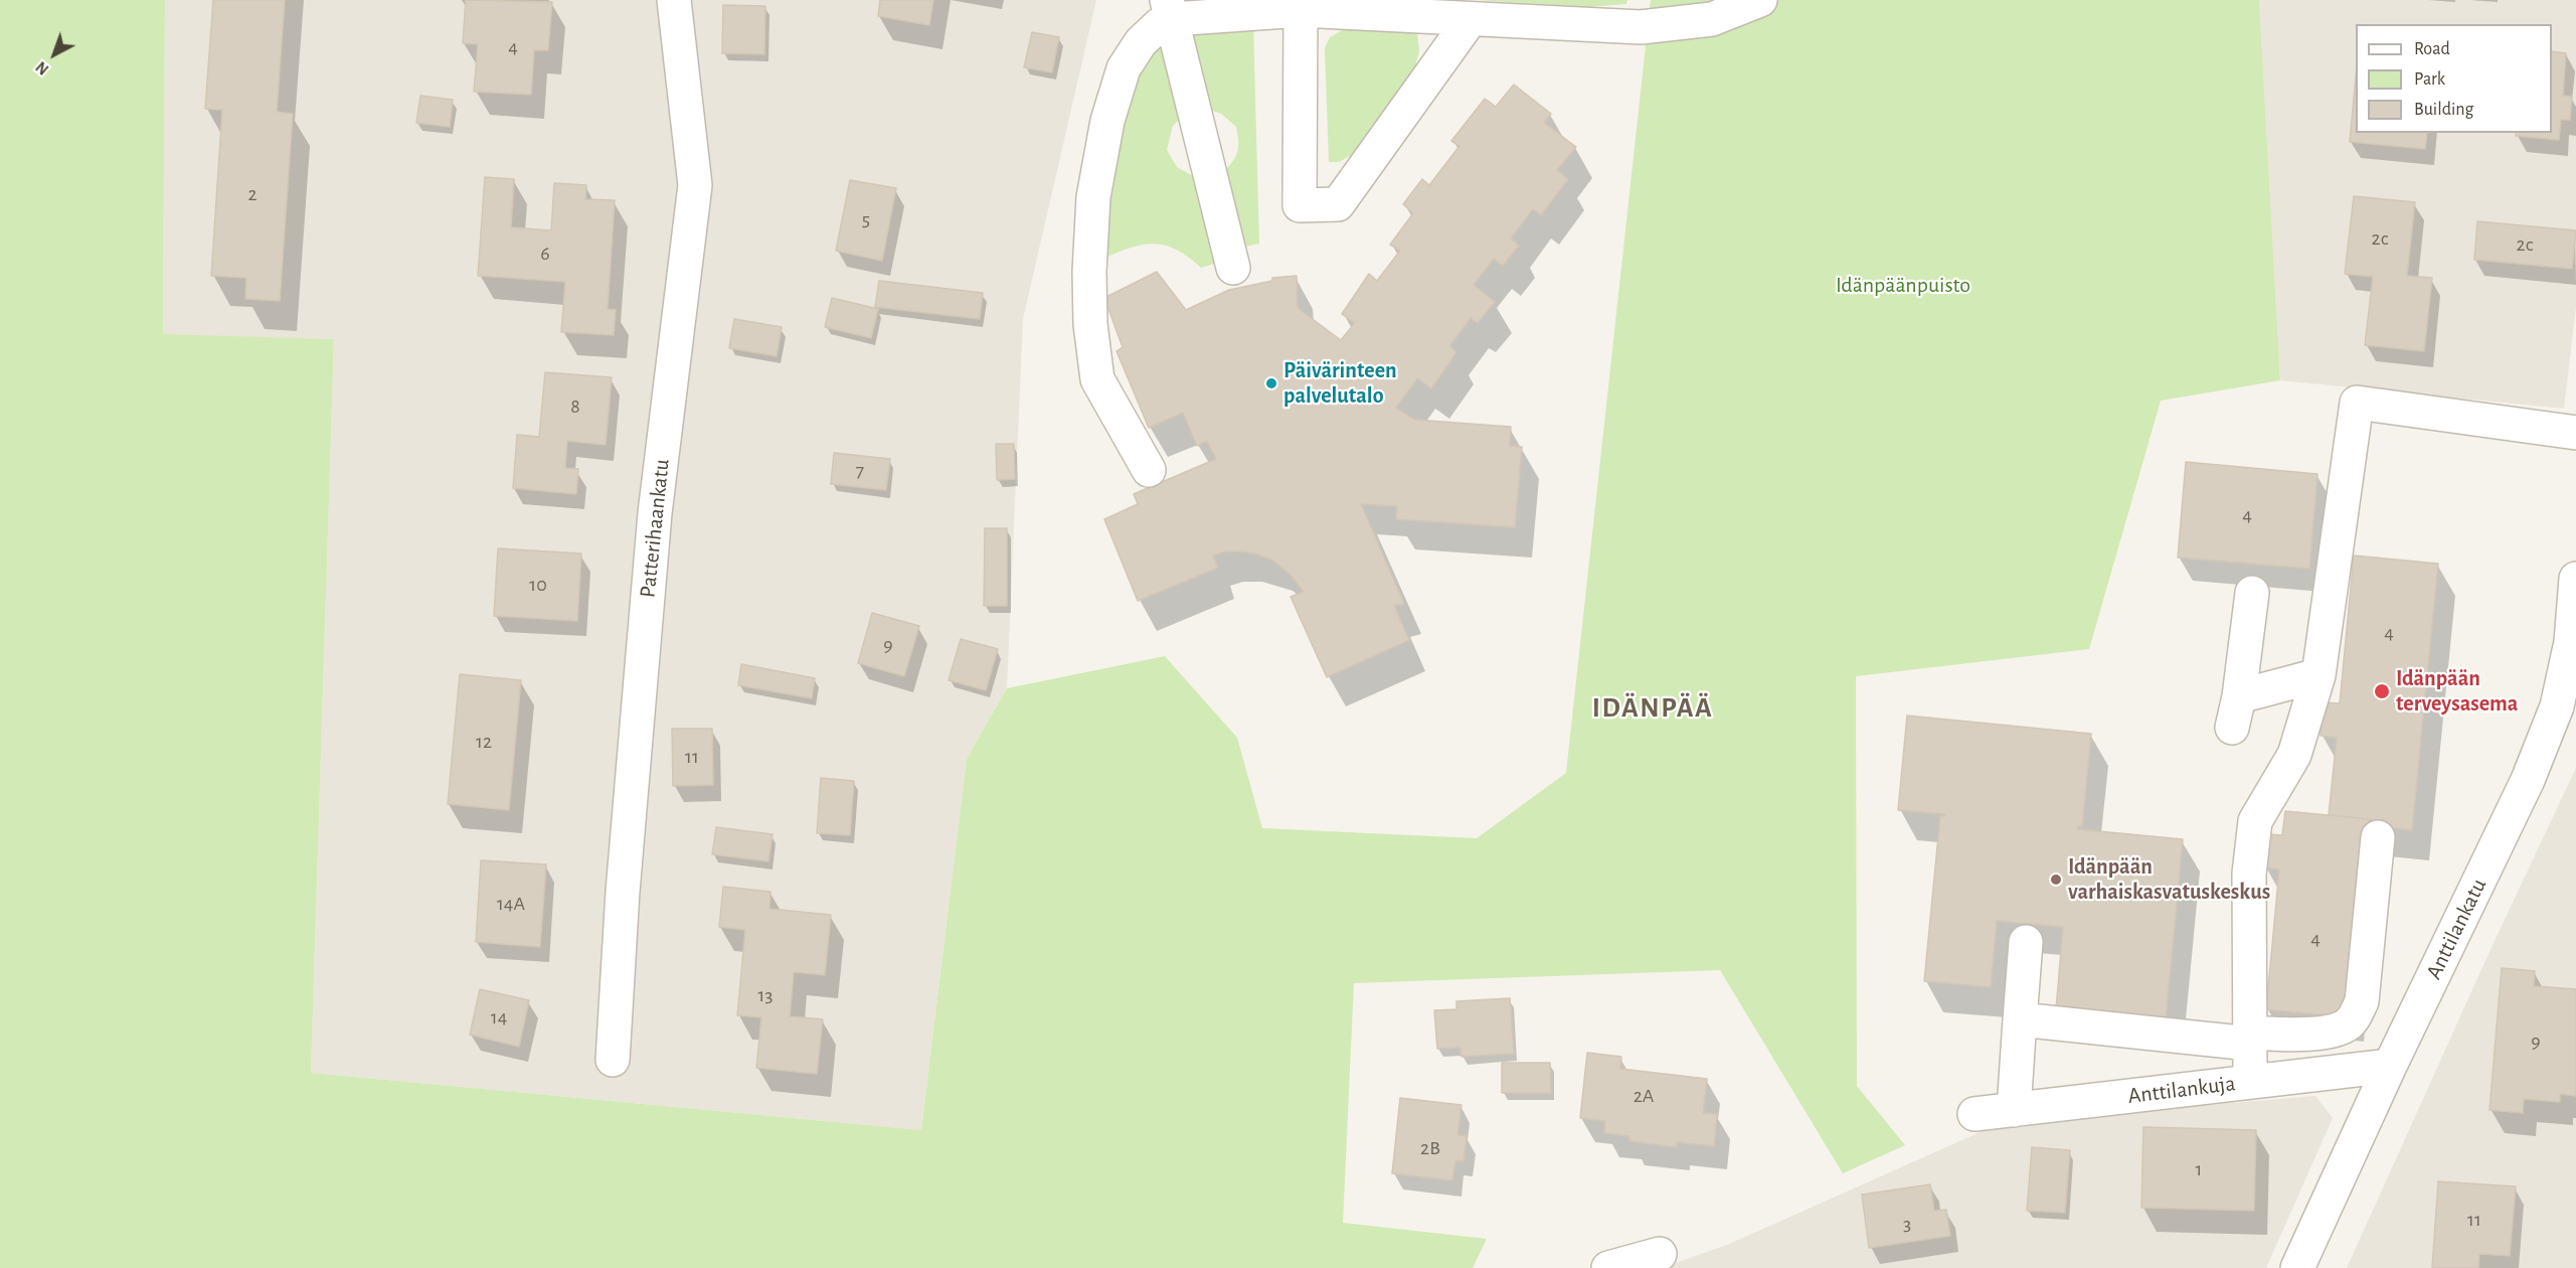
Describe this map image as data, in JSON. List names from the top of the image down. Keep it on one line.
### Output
{"streets":{"street":["Patterihaankatu","Anttilankatu","Anttilankuja"]},"crossings":[["Anttilankatu","Anttilankuja"]],"districts":["IDÄNPÄÄ"],"parks":["Idänpäänpuisto"],"places":["Päivärinteen palvelutalo","Idänpään terveysasema","Idänpään varhaiskasvatuskeskus"],"house_numbers":["4","2","5","2c","2c","6","8","7","4","10","4","9","12","11","14A","4","13","14","9","2A","2B","1","11","3"],"legend":["Road","Park","Building"],"north":"bottom left"}
